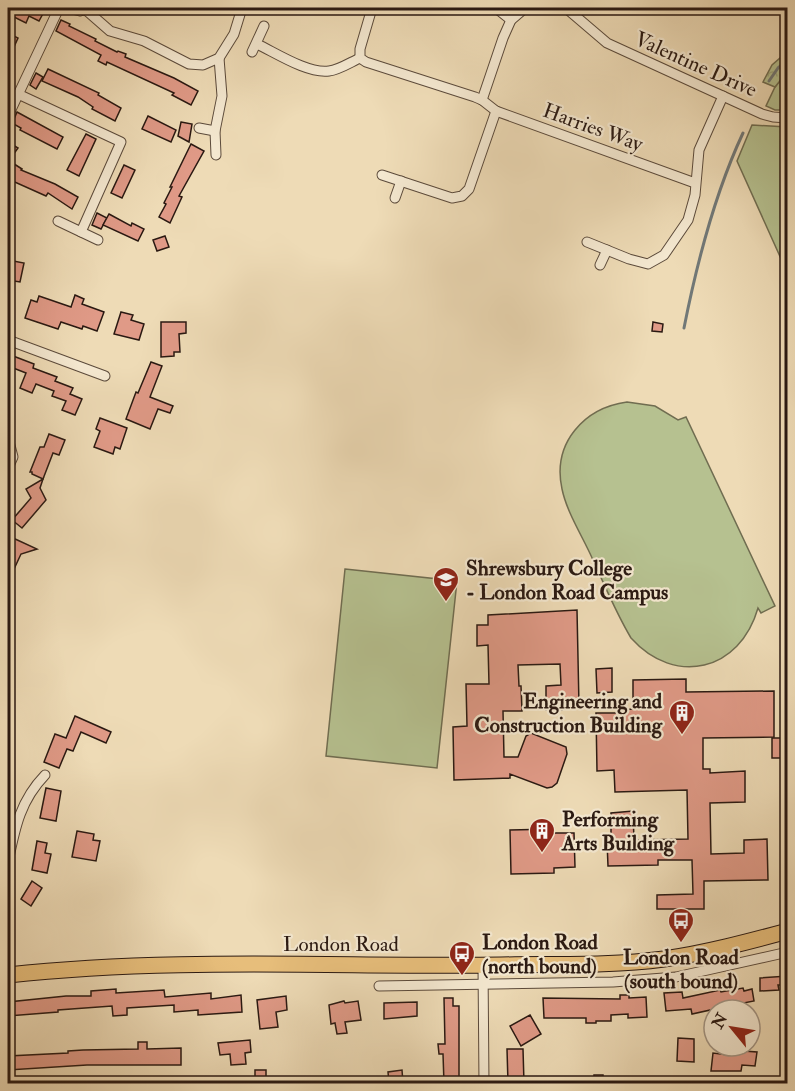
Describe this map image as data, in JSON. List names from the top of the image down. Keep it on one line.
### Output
{"streets":{"main road":["London Road"],"street":["Valentine Drive","Harries Way"]},"places":{"school or university":["Shrewsbury College - London Road Campus"],"building":["Engineering and Construction Building","Performing Arts Building"],"bus stop":["London Road (south bound)","London Road (north bound)"]},"north":"top left"}
